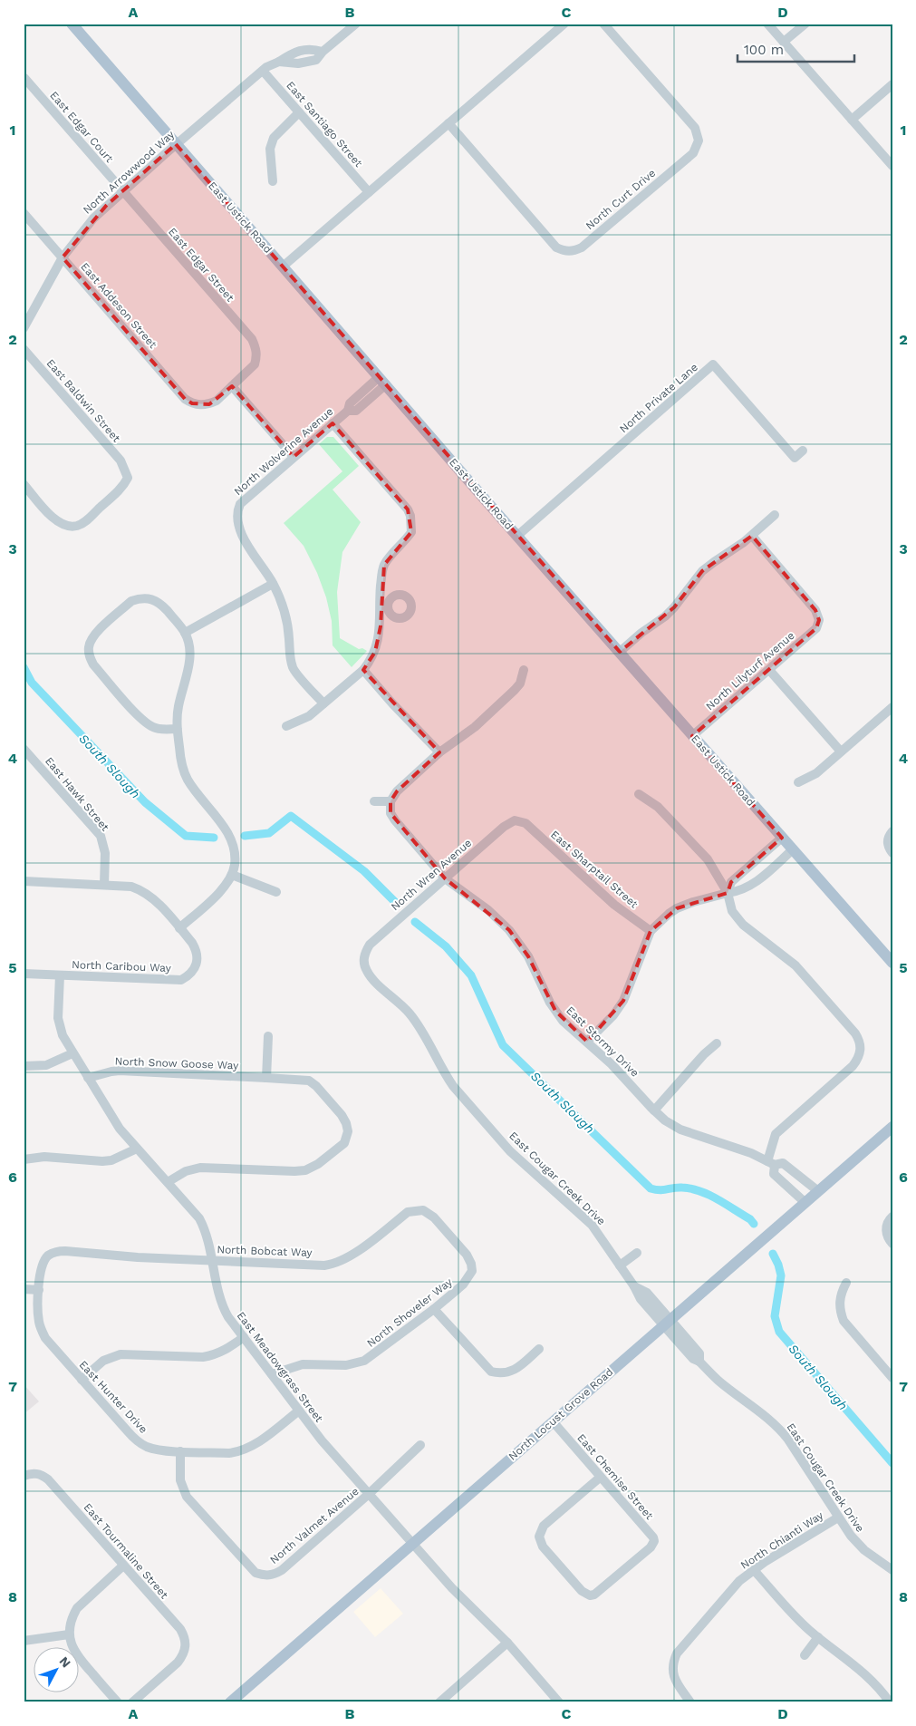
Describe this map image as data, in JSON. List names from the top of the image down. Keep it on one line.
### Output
{"streets":{"main road":["East Ustick Road","North Locust Grove Road"],"street":["East Santiago Street","East Edgar Court","North Arrowwood Way","North Curt Drive","East Edgar Street","East Addeson Street","North Private Lane","East Baldwin Street","North Wolverine Avenue","North Lilyturf Avenue","East Hawk Street","East Sharptail Street","North Wren Avenue","North Caribou Way","East Stormy Drive","North Snow Goose Way","East Cougar Creek Drive","North Bobcat Way","North Shoveler Way","East Meadowgrass Street","East Hunter Drive","East Chemise Street","North Valmet Avenue","North Chianti Way","East Tourmaline Street"]},"crossings":[["East Santiago Street","North Arrowwood Way"],["East Edgar Court","North Arrowwood Way"],["East Edgar Court","East Edgar Street"],["North Arrowwood Way","East Ustick Road"],["North Arrowwood Way","East Edgar Street"],["North Arrowwood Way","East Addeson Street"],["East Ustick Road","North Private Lane"],["East Ustick Road","North Wolverine Avenue"],["East Ustick Road","North Lilyturf Avenue"],["East Edgar Street","East Addeson Street"],["East Hawk Street","North Caribou Way"],["East Sharptail Street","North Wren Avenue"],["North Wren Avenue","East Stormy Drive"],["North Wren Avenue","East Cougar Creek Drive"],["North Caribou Way","East Meadowgrass Street"],["East Stormy Drive","North Locust Grove Road"],["North Snow Goose Way","East Meadowgrass Street"],["East Cougar Creek Drive","North Locust Grove Road"],["East Cougar Creek Drive","North Chianti Way"],["North Bobcat Way","North Shoveler Way"],["North Bobcat Way","East Meadowgrass Street"],["North Bobcat Way","East Hunter Drive"],["North Shoveler Way","East Meadowgrass Street"],["East Meadowgrass Street","East Hunter Drive"],["East Meadowgrass Street","North Locust Grove Road"],["East Meadowgrass Street","North Valmet Avenue"],["East Hunter Drive","North Valmet Avenue"],["North Locust Grove Road","East Chemise Street"]],"water":["South Slough"],"scale_bar":"100 m","north":"top right","grid":{"columns":["A","B","C","D"],"rows":["1","2","3","4","5","6","7","8"]}}
